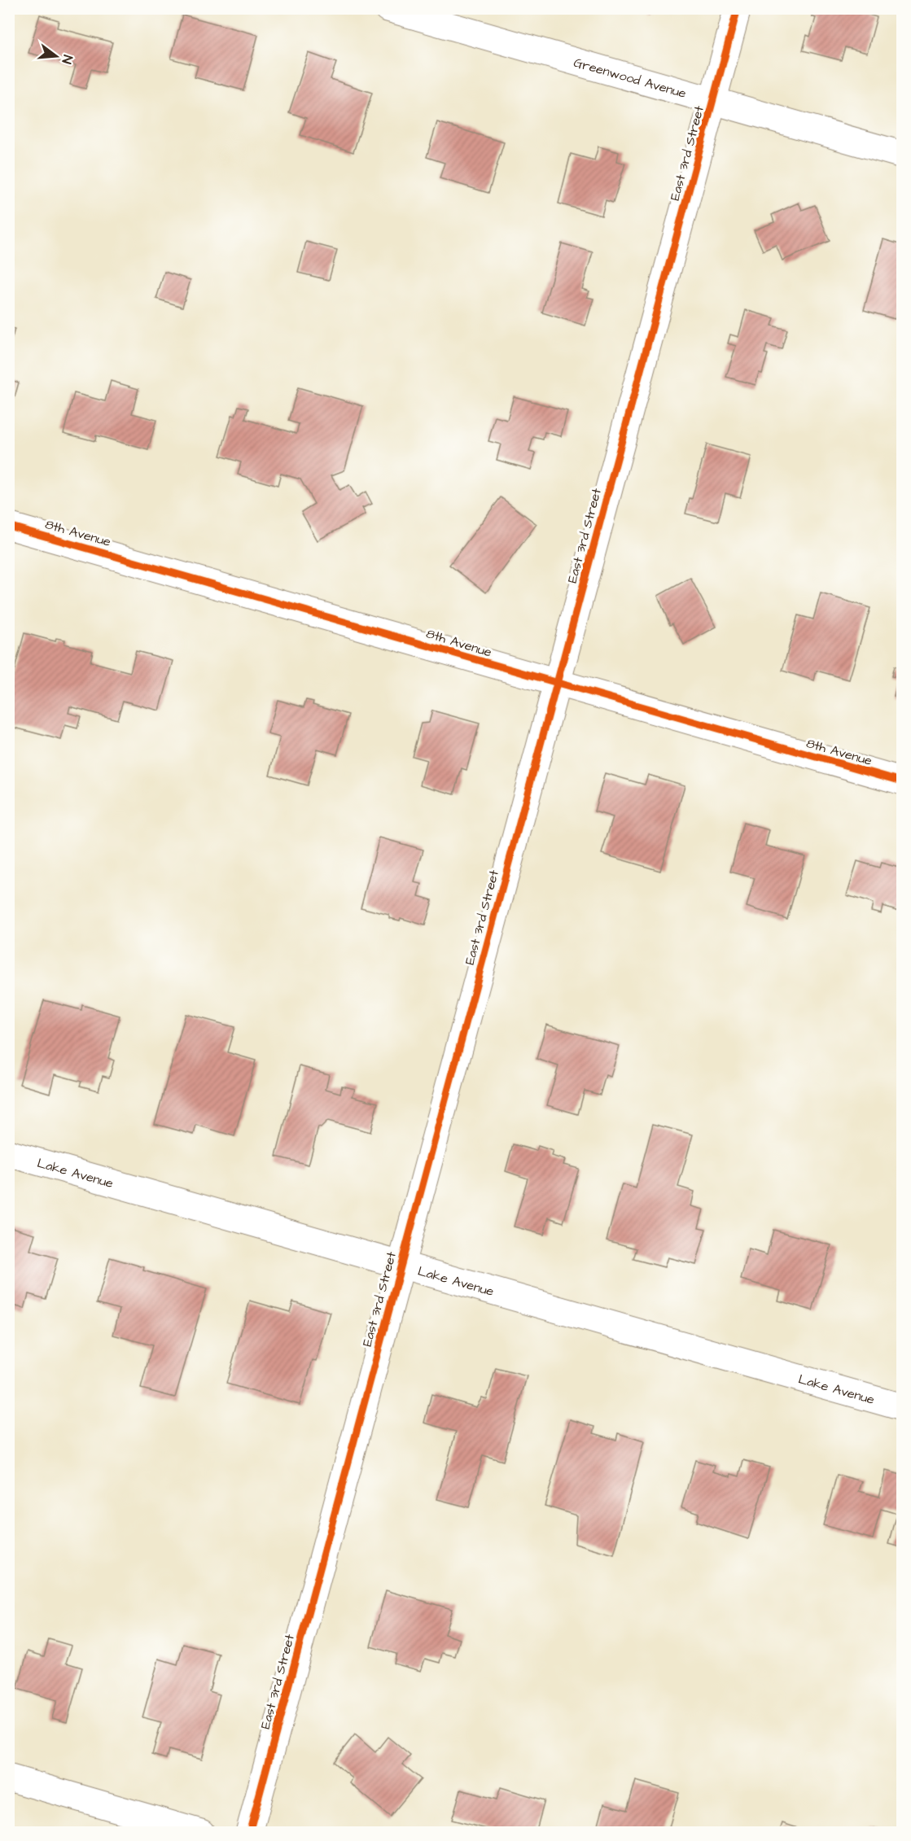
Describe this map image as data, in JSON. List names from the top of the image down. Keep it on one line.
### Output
{"streets":{"street":["Greenwood Avenue","East 3rd Street","8th Avenue","Lake Avenue"]},"crossings":[["Greenwood Avenue","East 3rd Street"],["East 3rd Street","8th Avenue"],["East 3rd Street","Lake Avenue"]],"north":"right"}
